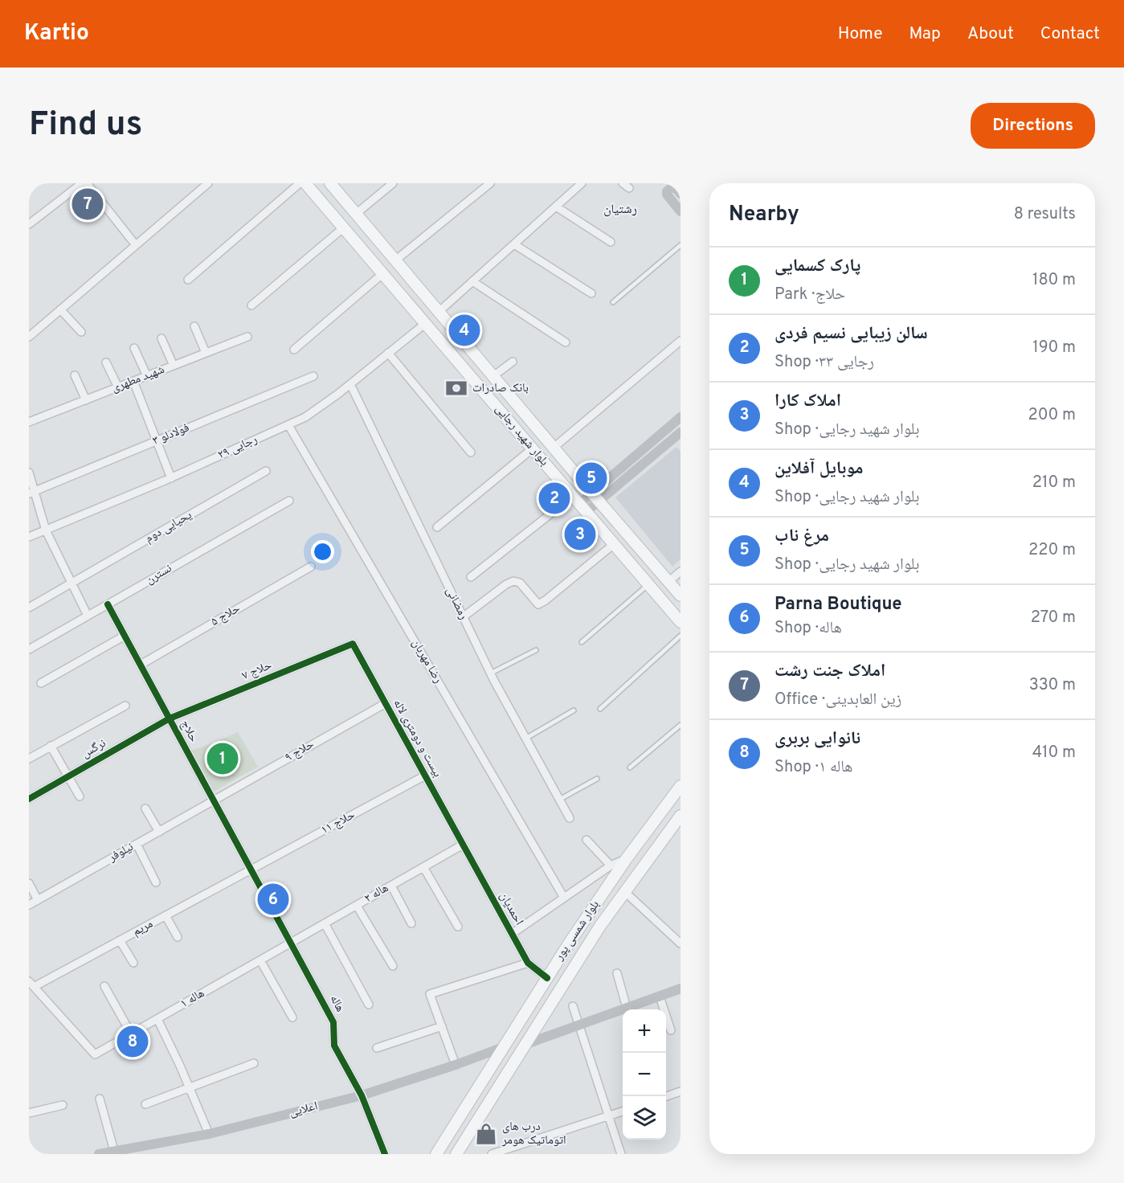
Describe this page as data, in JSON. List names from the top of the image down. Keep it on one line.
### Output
{"streets":{"main road":["بلوار شهید رجایی","بلوار شمسی پور"],"street":["شهید مطهری","فولادلو ۳","رجایی ۲۹","یحیایی دوم","نسترن","رمضانی","حلاج ۵","رضا مهربان","حلاج ۷","حلاج","بیست و دومتری لاله","نرگس","حلاج ۹","حلاج ۱۱","نیلوفر","هاله ۲","احمدیان","مریم","هاله ۱","هاله","اعلایی"]},"crossings":[["بلوار شهید رجایی","رجایی ۲۹"],["رجایی ۲۹","رمضانی"],["رجایی ۲۹","رضا مهربان"],["نسترن","حلاج"],["حلاج ۵","حلاج"],["حلاج ۷","حلاج"],["حلاج ۷","بیست و دومتری لاله"],["حلاج ۷","نرگس"],["حلاج","نرگس"],["حلاج","حلاج ۹"],["حلاج","حلاج ۱۱"],["حلاج","نیلوفر"],["حلاج","مریم"],["حلاج","هاله"],["بیست و دومتری لاله","حلاج ۹"],["بیست و دومتری لاله","حلاج ۱۱"],["بیست و دومتری لاله","هاله ۲"],["بیست و دومتری لاله","احمدیان"],["حلاج ۹","نیلوفر"],["حلاج ۱۱","مریم"],["حلاج ۱۱","هاله"],["هاله ۲","احمدیان"],["هاله ۲","هاله ۱"],["هاله ۲","هاله"],["احمدیان","بلوار شمسی پور"],["مریم","هاله ۱"],["مریم","هاله"],["بلوار شمسی پور","اعلایی"],["هاله ۱","هاله"],["هاله","اعلایی"]],"districts":["رشتیان"],"places":{"bank":["بانک صادرات"],"shop":["درب های اتوماتیک هومر"]},"page":{"header":"Kartio","nav":["Home","Map","About","Contact"],"buttons":"Directions","title":"Find us","heading":["Nearby","8 results"],"pins":["7","4","5","2","3","1","6","8"],"list":[{"mark":"1","name":"پارک کسمایی","note":"Park · حلاج","value":"180 m"},{"mark":"2","name":"سالن زیبایی نسیم فردی","note":"Shop · رجایی ۳۳","value":"190 m"},{"mark":"3","name":"املاک کارا","note":"Shop · بلوار شهید رجایی","value":"200 m"},{"mark":"4","name":"موبایل آفلاین","note":"Shop · بلوار شهید رجایی","value":"210 m"},{"mark":"5","name":"مرغ ناب","note":"Shop · بلوار شهید رجایی","value":"220 m"},{"mark":"6","name":"Parna Boutique","note":"Shop · هاله","value":"270 m"},{"mark":"7","name":"املاک جنت رشت","note":"Office · زین العابدینی","value":"330 m"},{"mark":"8","name":"نانوایی بربری","note":"Shop · هاله ۱","value":"410 m"}],"map_buttons":["+","−"]}}
